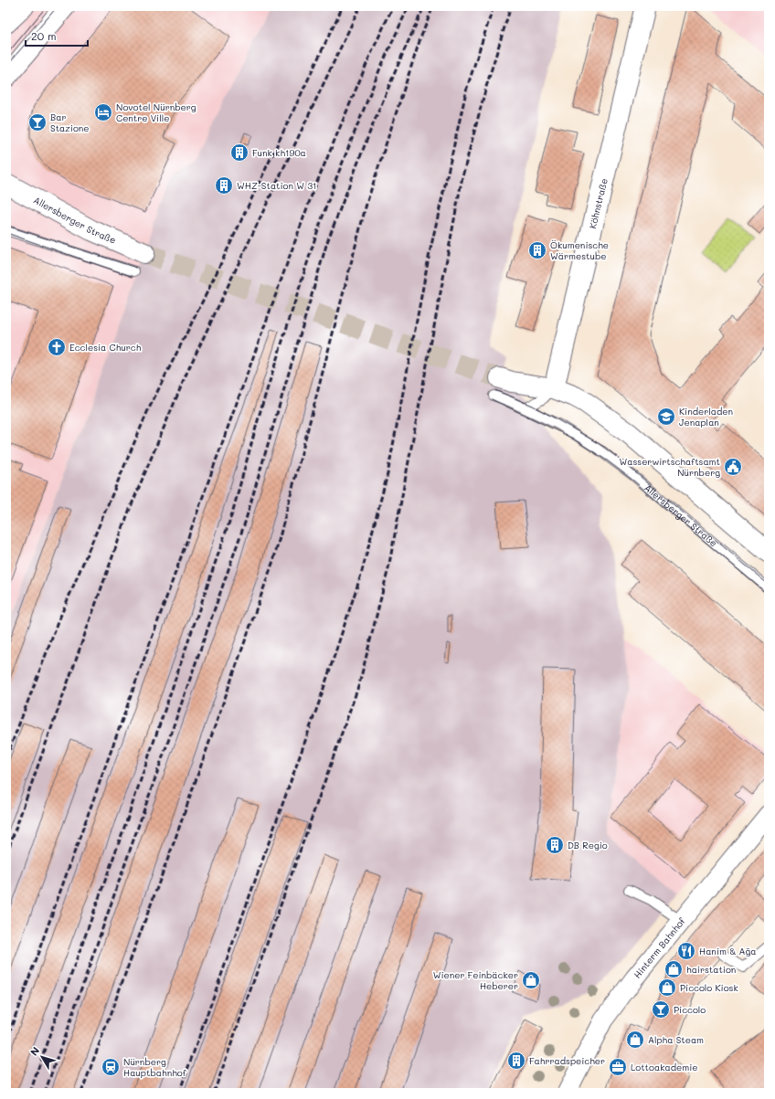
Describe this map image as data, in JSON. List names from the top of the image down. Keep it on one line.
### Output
{"streets":{"main road":["Köhnstraße","Allersberger Straße"],"street":["Hinterm Bahnhof"]},"places":{"hotel":["Novotel Nürnberg Centre Ville"],"bar":["Bar Stazione","Piccolo"],"building":["Funk kh190a","WHZ-Station W 31","Ökumenische Wärmestube","DB Regio","Fahrradspeicher"],"church":["Ecclesia Church"],"school or university":["Kinderladen Jenaplan"],"public building":["Wasserwirtschaftsamt Nürnberg"],"restaurant":["Hanim & Ağa"],"shop":["hairstation","Wiener Feinbäcker Heberer","Piccolo Kiosk","Alpha Steam"],"station":["Nürnberg Hauptbahnhof"],"office":["Lottoakademie"]},"scale_bar":"20 m","north":"top left"}
